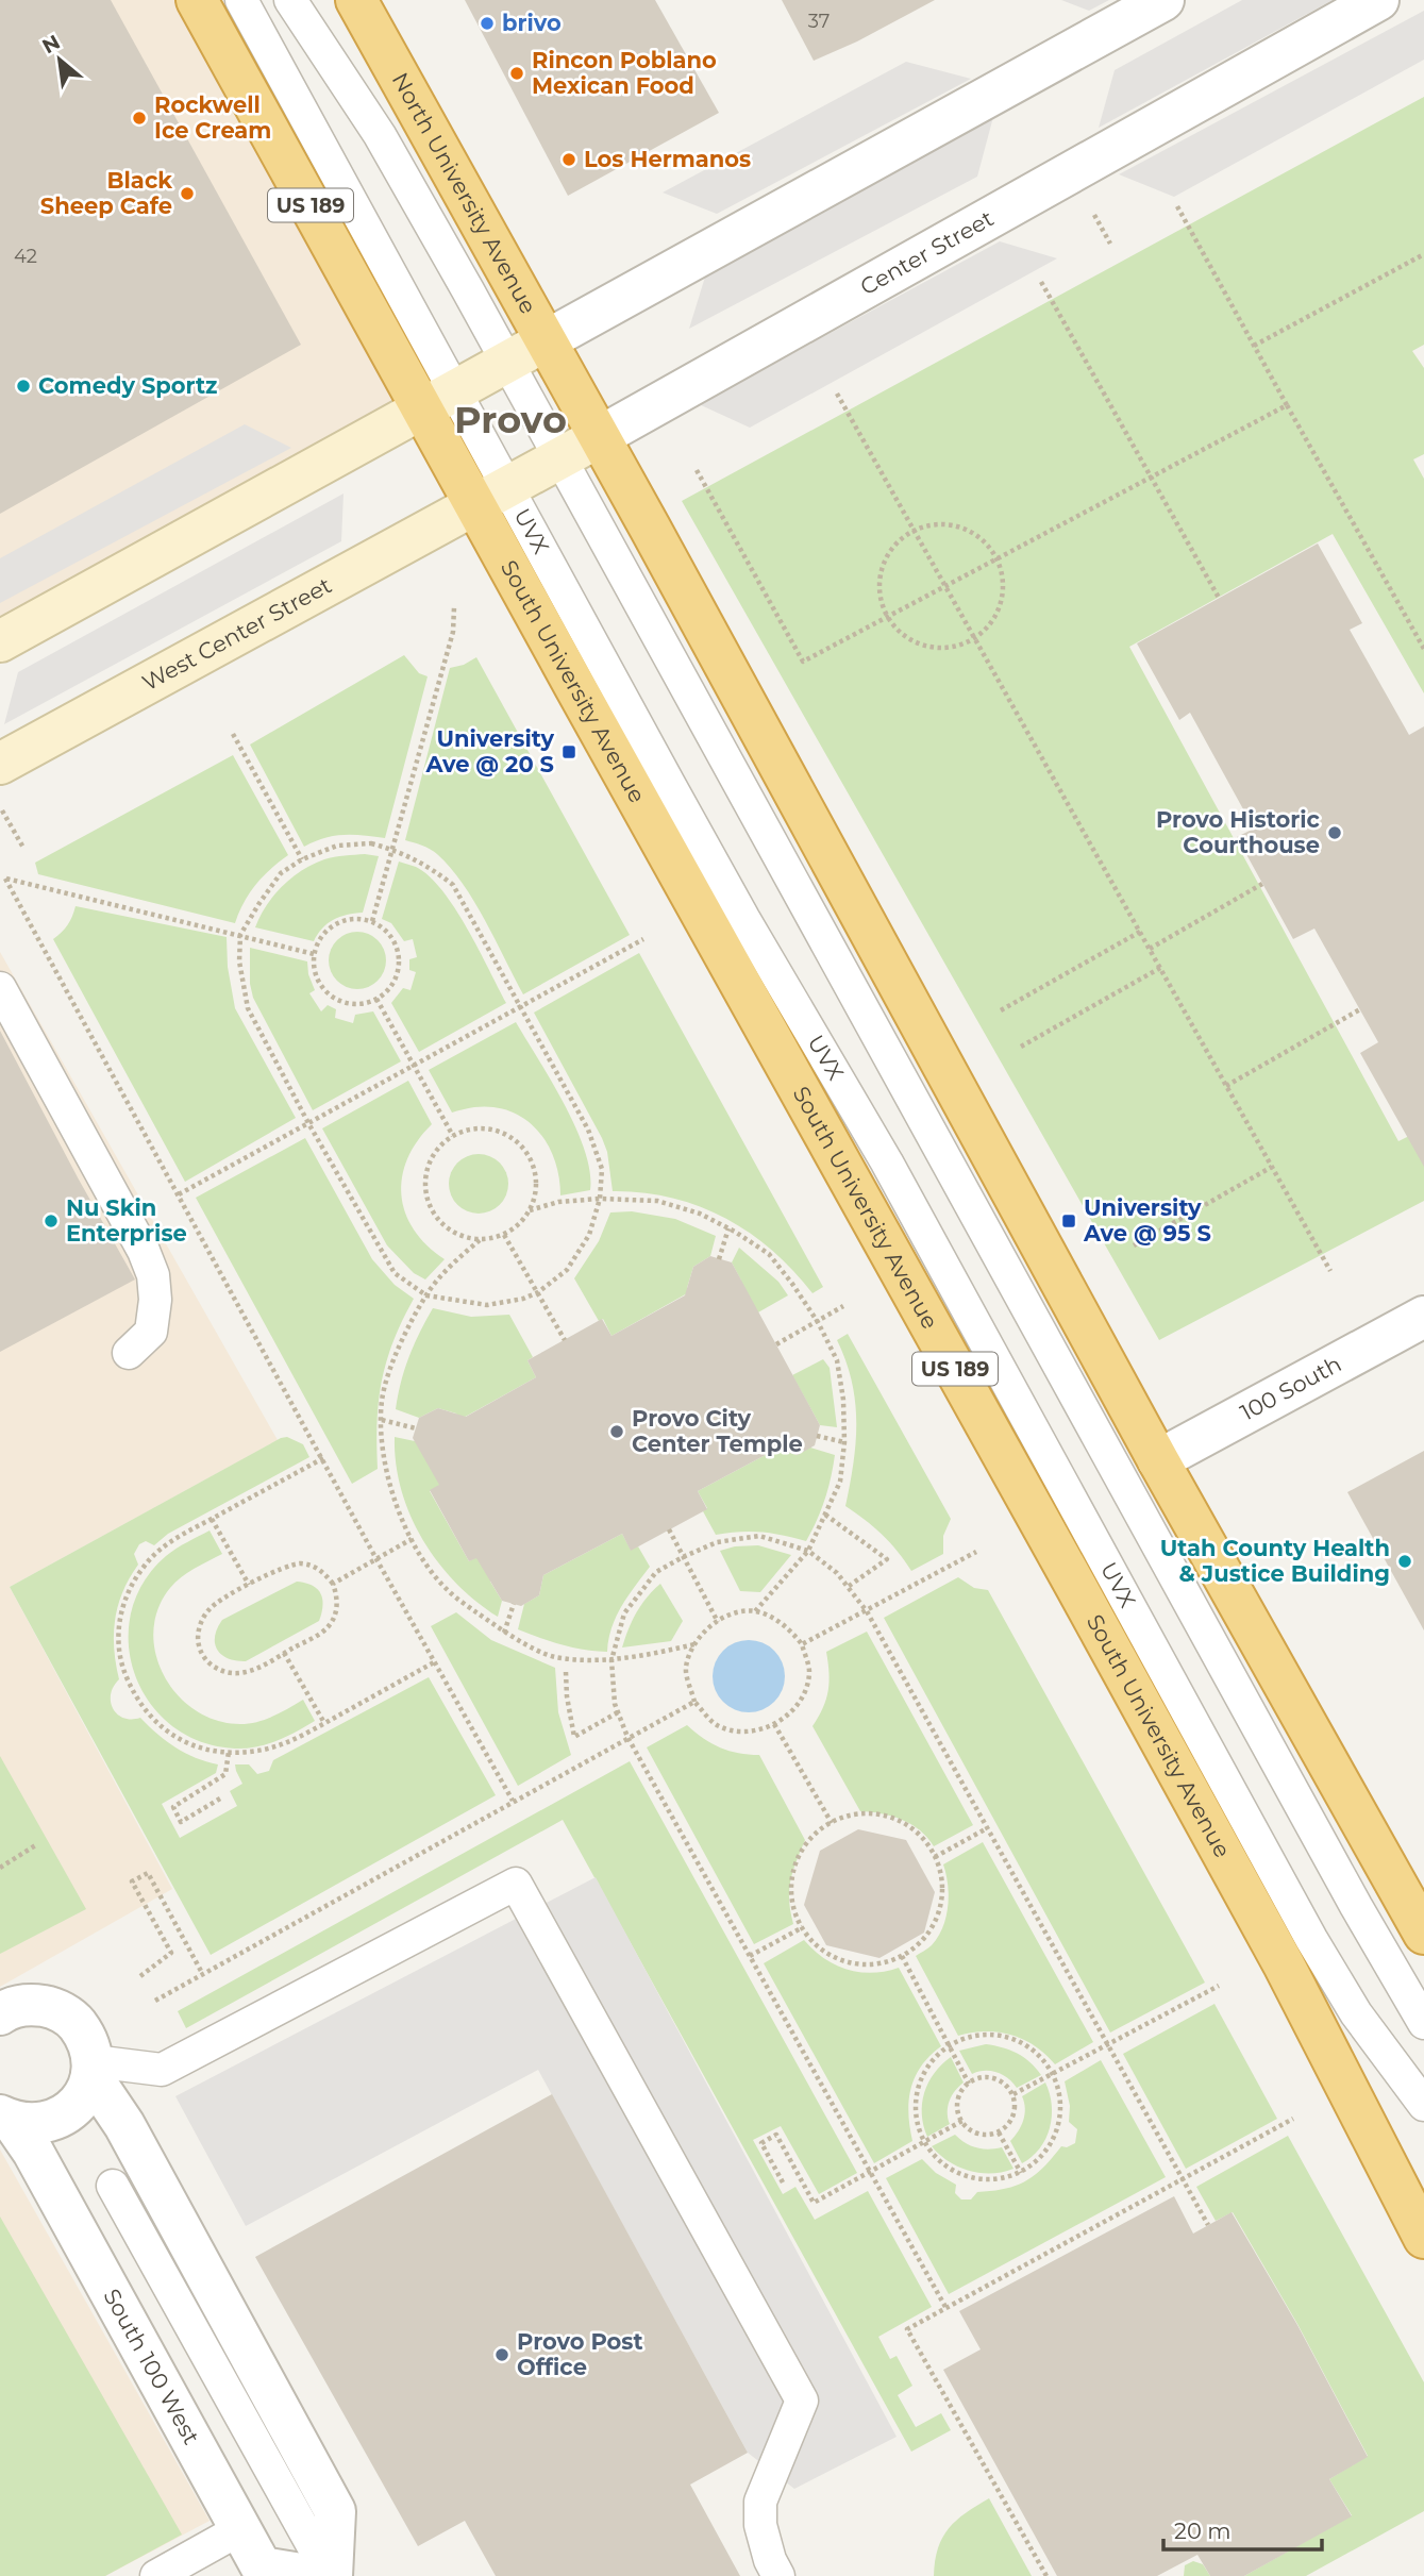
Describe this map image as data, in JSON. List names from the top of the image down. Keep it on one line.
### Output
{"streets":{"highway":["North University Avenue","US 189","South University Avenue"],"main road":["Center Street","West Center Street"],"street":["100 South","South 100 West"],"lane":["UVX"]},"crossings":[["North University Avenue","Center Street"],["US 189","UVX"],["US 189","South University Avenue"],["Center Street","UVX"],["Center Street","West Center Street"],["Center Street","South University Avenue"],["UVX","West Center Street"],["UVX","South University Avenue"],["West Center Street","South University Avenue"]],"districts":["Provo"],"places":{"other":["brivo","Rincon Poblano Mexican Food","Rockwell Ice Cream","Los Hermanos","Black Sheep Cafe","Comedy Sportz","Provo Historic Courthouse","Nu Skin Enterprise","Provo City Center Temple","Utah County Health & Justice Building","Provo Post Office"],"transit":["University Ave @ 20 S","University Ave @ 95 S"]},"house_numbers":["37","42"],"scale_bar":"20 m","north":"top left"}
